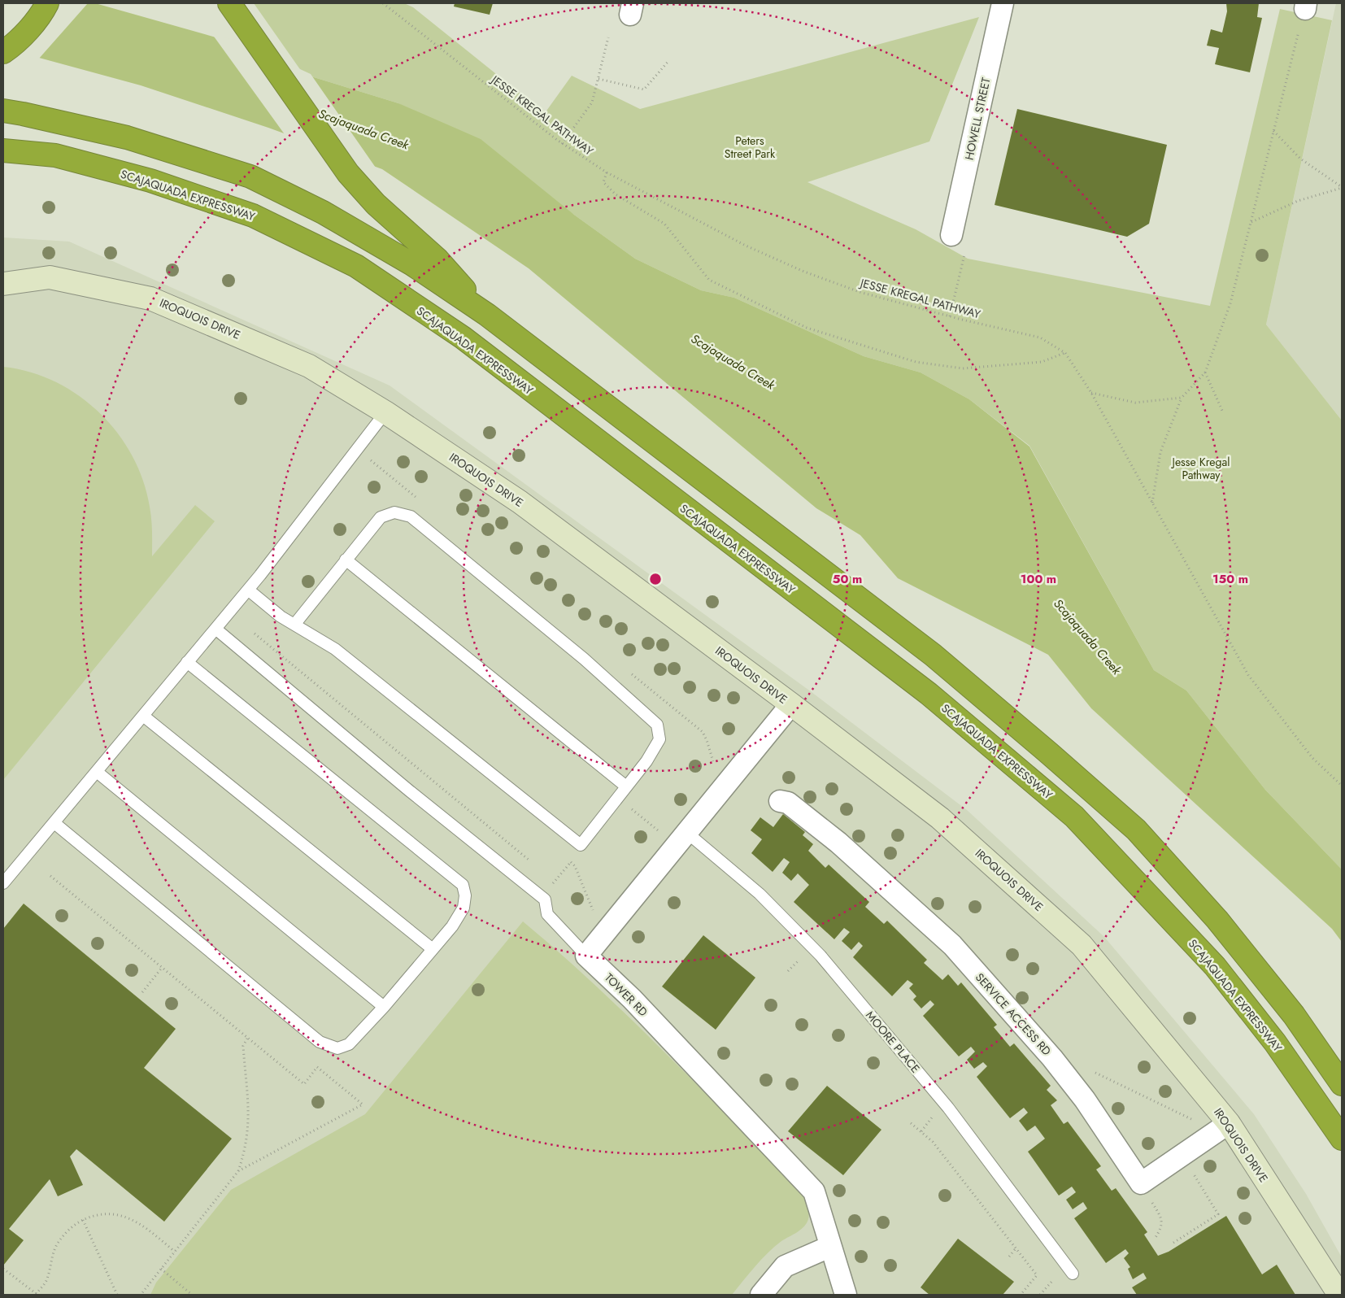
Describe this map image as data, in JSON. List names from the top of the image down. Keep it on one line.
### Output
{"streets":{"highway":["SCAJAQUADA EXPRESSWAY"],"street":["HOWELL STREET","IROQUOIS DRIVE","TOWER RD","SERVICE ACCESS RD"],"lane":["MOORE PLACE"],"path":["JESSE KREGAL PATHWAY"]},"water":["Scajaquada Creek"],"parks":["Peters Street Park","Jesse Kregal Pathway"],"rings":["50 m","100 m","150 m"]}
